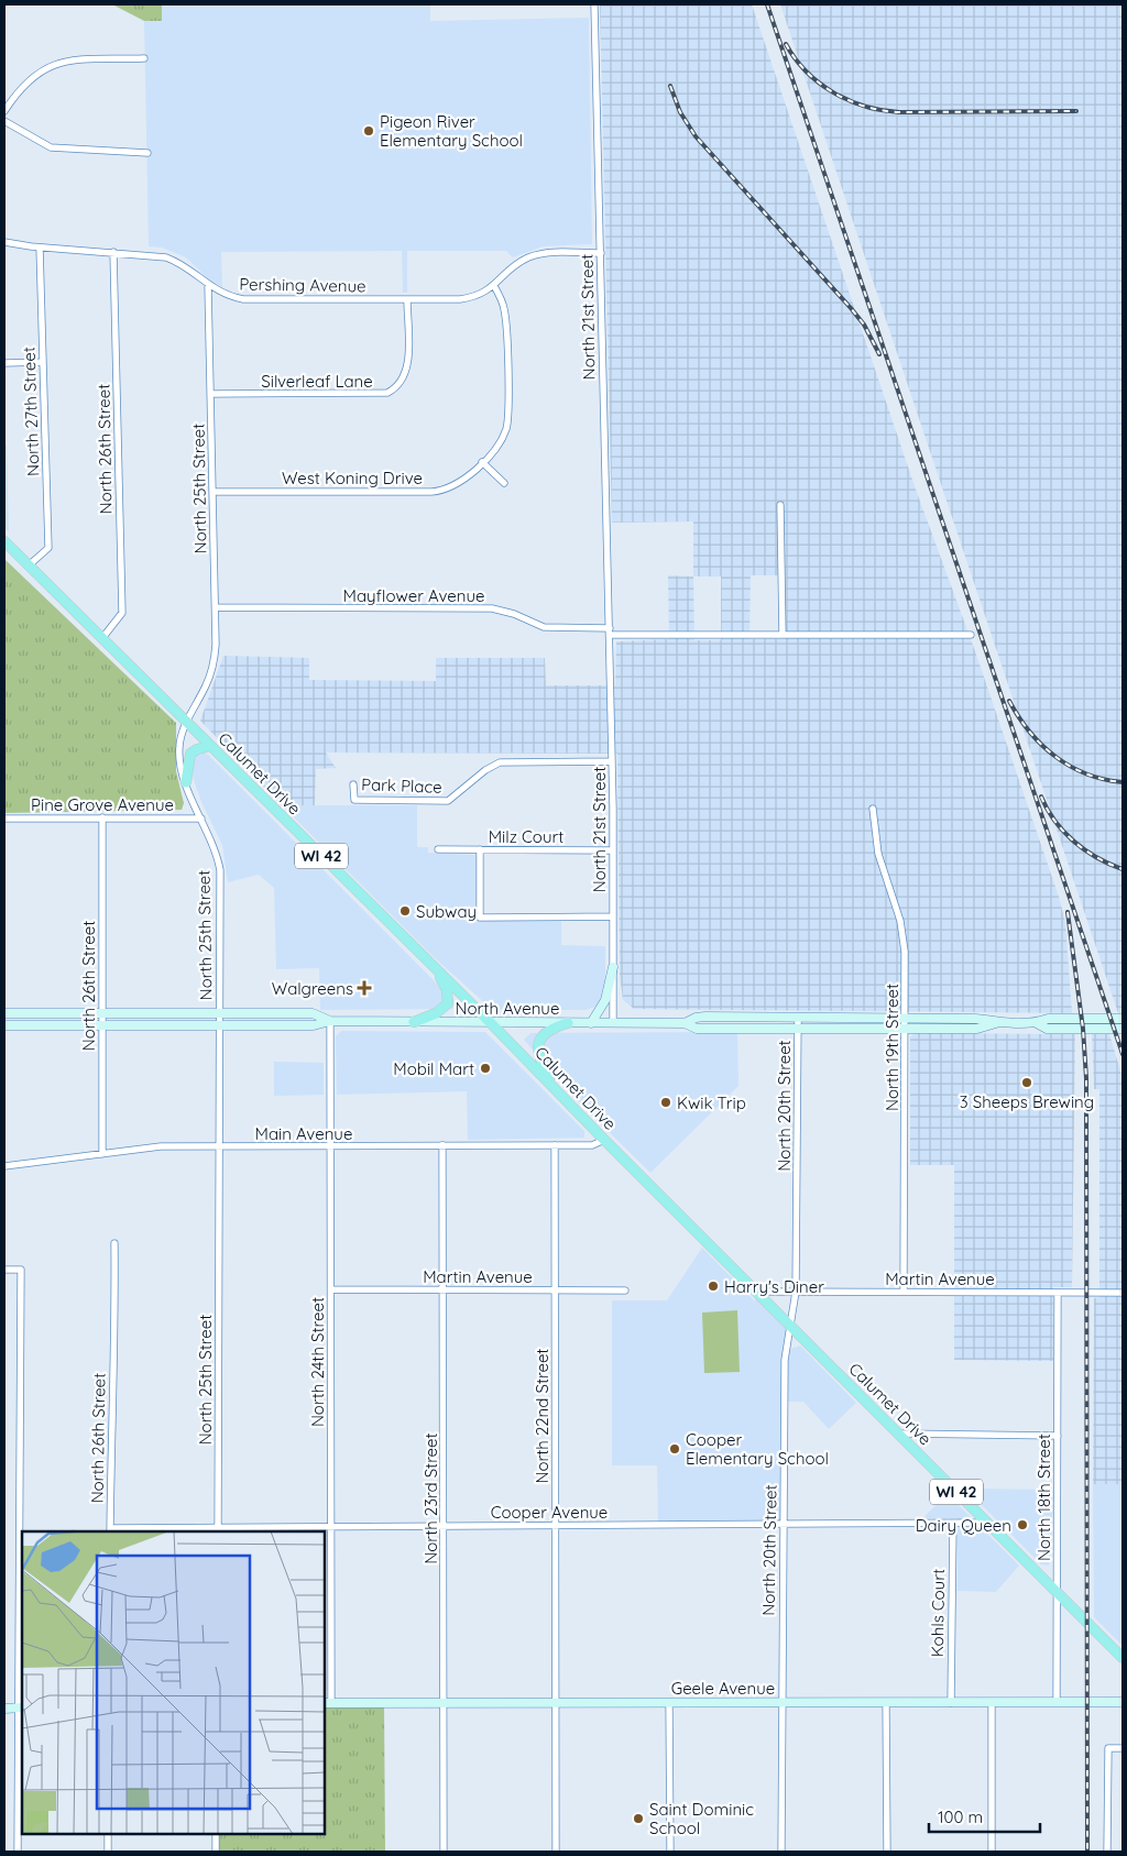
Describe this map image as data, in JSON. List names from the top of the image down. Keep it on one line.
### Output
{"streets":{"main road":["Calumet Drive","WI 42","North Avenue","Geele Avenue"],"street":["Pershing Avenue","North 21st Street","Silverleaf Lane","North 27th Street","North 26th Street","West Koning Drive","North 25th Street","Mayflower Avenue","Park Place","Pine Grove Avenue","Milz Court","North 19th Street","North 20th Street","Main Avenue","Martin Avenue","North 24th Street","North 22nd Street","North 18th Street","North 23rd Street","Cooper Avenue","Kohls Court"]},"crossings":[["Pershing Avenue","North 21st Street"],["Pershing Avenue","Silverleaf Lane"],["Pershing Avenue","North 27th Street"],["Pershing Avenue","North 26th Street"],["Pershing Avenue","West Koning Drive"],["Pershing Avenue","North 25th Street"],["North 21st Street","Mayflower Avenue"],["North 21st Street","Park Place"],["North 21st Street","Milz Court"],["North 21st Street","North Avenue"],["Silverleaf Lane","North 25th Street"],["North 27th Street","Calumet Drive"],["North 26th Street","Calumet Drive"],["North 26th Street","Pine Grove Avenue"],["North 26th Street","North Avenue"],["North 26th Street","Main Avenue"],["North 26th Street","Cooper Avenue"],["West Koning Drive","North 25th Street"],["North 25th Street","Mayflower Avenue"],["North 25th Street","Calumet Drive"],["North 25th Street","Pine Grove Avenue"],["North 25th Street","North Avenue"],["North 25th Street","Main Avenue"],["North 25th Street","Cooper Avenue"],["Calumet Drive","North Avenue"],["Calumet Drive","North 20th Street"],["Calumet Drive","Main Avenue"],["Calumet Drive","Martin Avenue"],["Calumet Drive","North 18th Street"],["Calumet Drive","Cooper Avenue"],["North Avenue","North 19th Street"],["North Avenue","North 20th Street"],["North Avenue","North 24th Street"],["North 19th Street","Martin Avenue"],["North 20th Street","Martin Avenue"],["North 20th Street","Cooper Avenue"],["North 20th Street","Geele Avenue"],["Main Avenue","North 24th Street"],["Main Avenue","North 22nd Street"],["Main Avenue","North 23rd Street"],["Martin Avenue","North 24th Street"],["Martin Avenue","North 22nd Street"],["Martin Avenue","North 18th Street"],["Martin Avenue","North 23rd Street"],["North 24th Street","Cooper Avenue"],["North 24th Street","Geele Avenue"],["North 22nd Street","Cooper Avenue"],["North 22nd Street","Geele Avenue"],["North 18th Street","Geele Avenue"],["North 23rd Street","Cooper Avenue"],["North 23rd Street","Geele Avenue"],["Cooper Avenue","Kohls Court"],["Kohls Court","Geele Avenue"]],"places":{"other":["Pigeon River Elementary School","Subway","Mobil Mart","3 Sheeps Brewing","Kwik Trip","Harry's Diner","Cooper Elementary School","Dairy Queen","Saint Dominic School"],"health":["Walgreens"]},"scale_bar":"100 m"}
